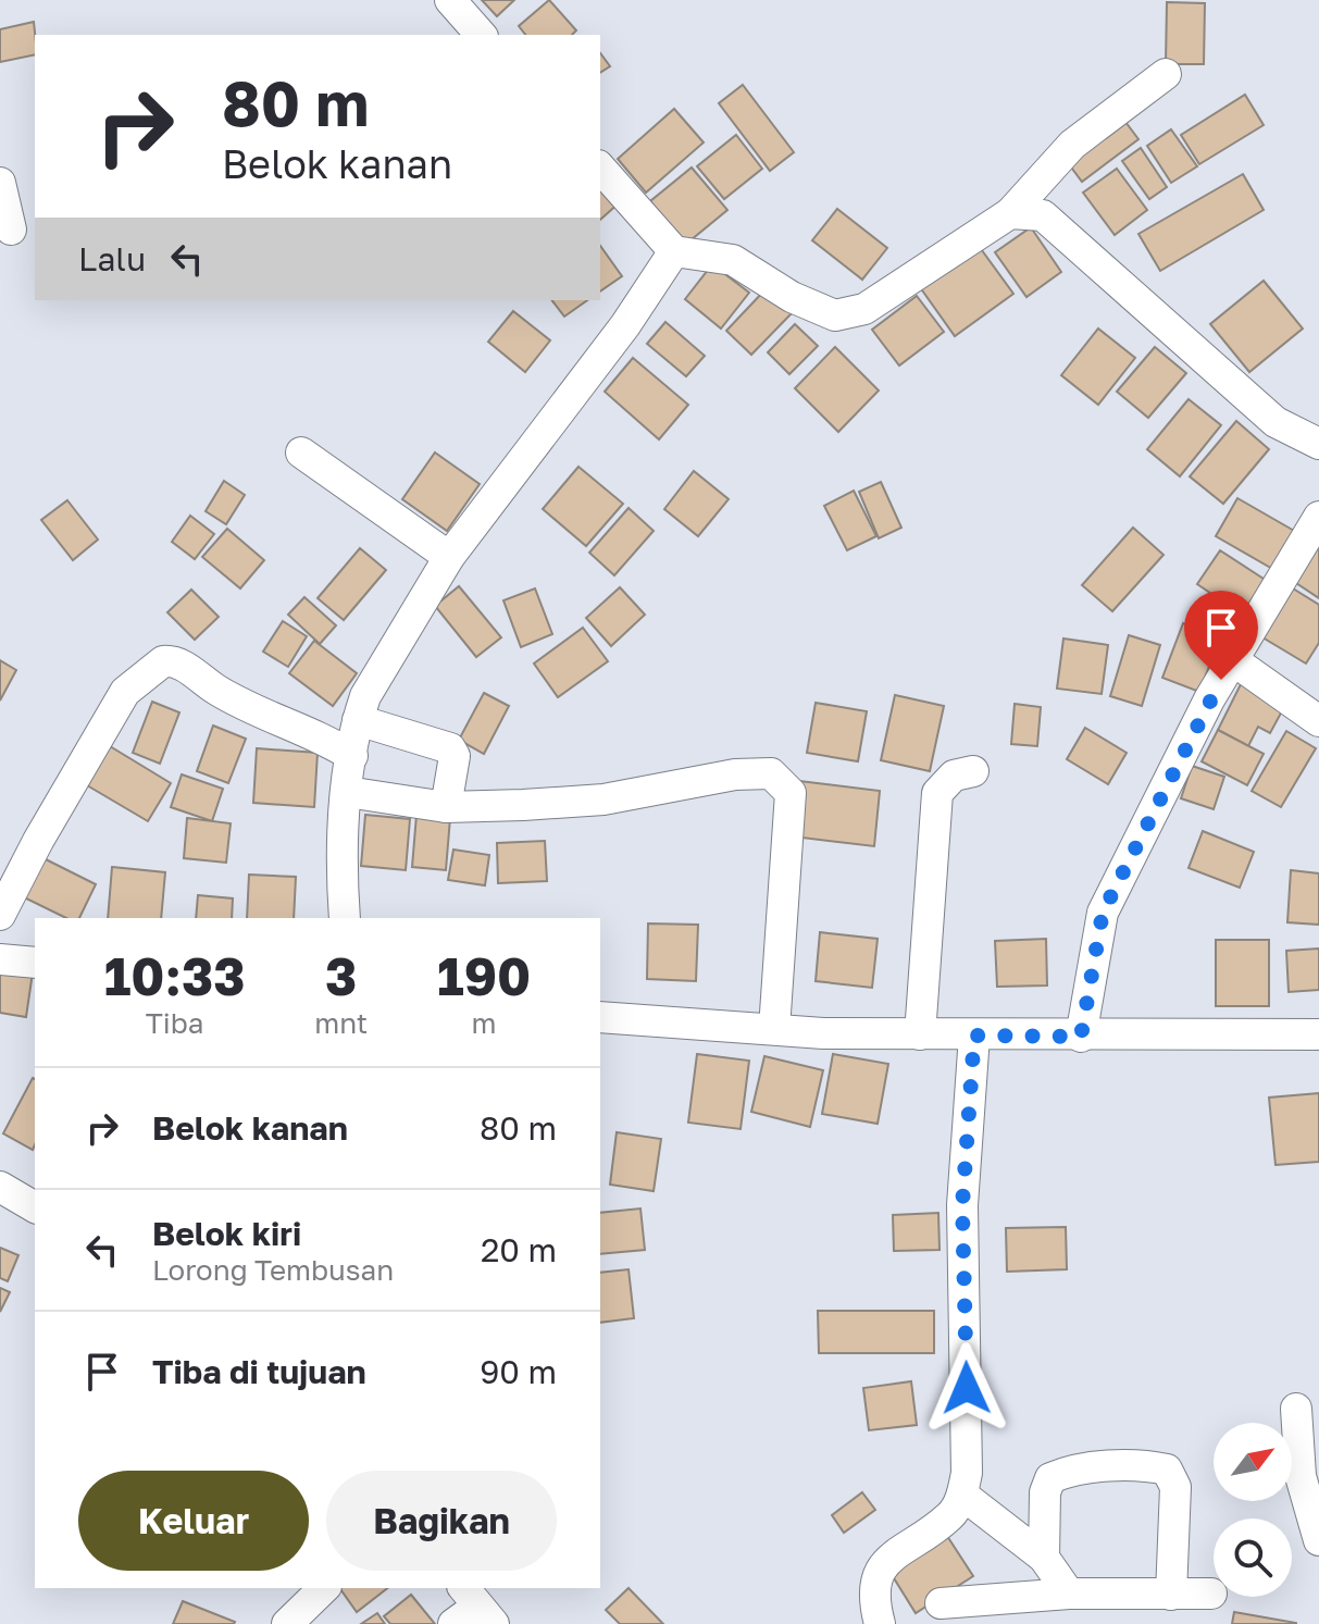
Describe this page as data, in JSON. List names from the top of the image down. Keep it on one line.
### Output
{"north":"top right","page":{"turn":["80 m","Belok kanan"],"then":"Lalu","eta":["10:33","Tiba","3","mnt","190","m"],"list":[{"name":"Belok kanan","value":"80 m"},{"name":"Belok kiri","note":"Lorong Tembusan","value":"20 m"},{"name":"Tiba di tujuan","value":"90 m"}],"buttons":["Keluar","Bagikan"]}}
